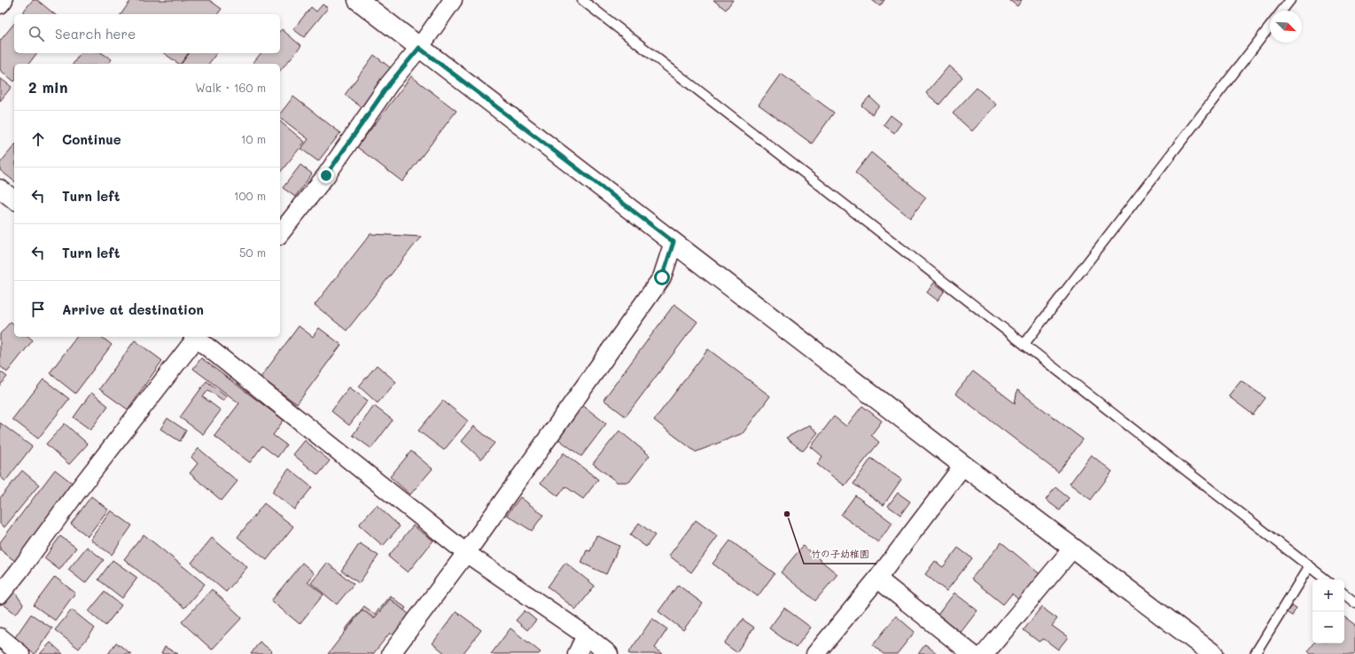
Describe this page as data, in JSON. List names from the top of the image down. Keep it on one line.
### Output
{"places":["竹の子幼稚園"],"north":"bottom right","page":{"search":"Search here","heading":["2 min","Walk · 160 m"],"list":[["Continue","10 m"],["Turn left","100 m"],["Turn left","50 m"],"Arrive at destination"],"map_buttons":["+","−"]}}
